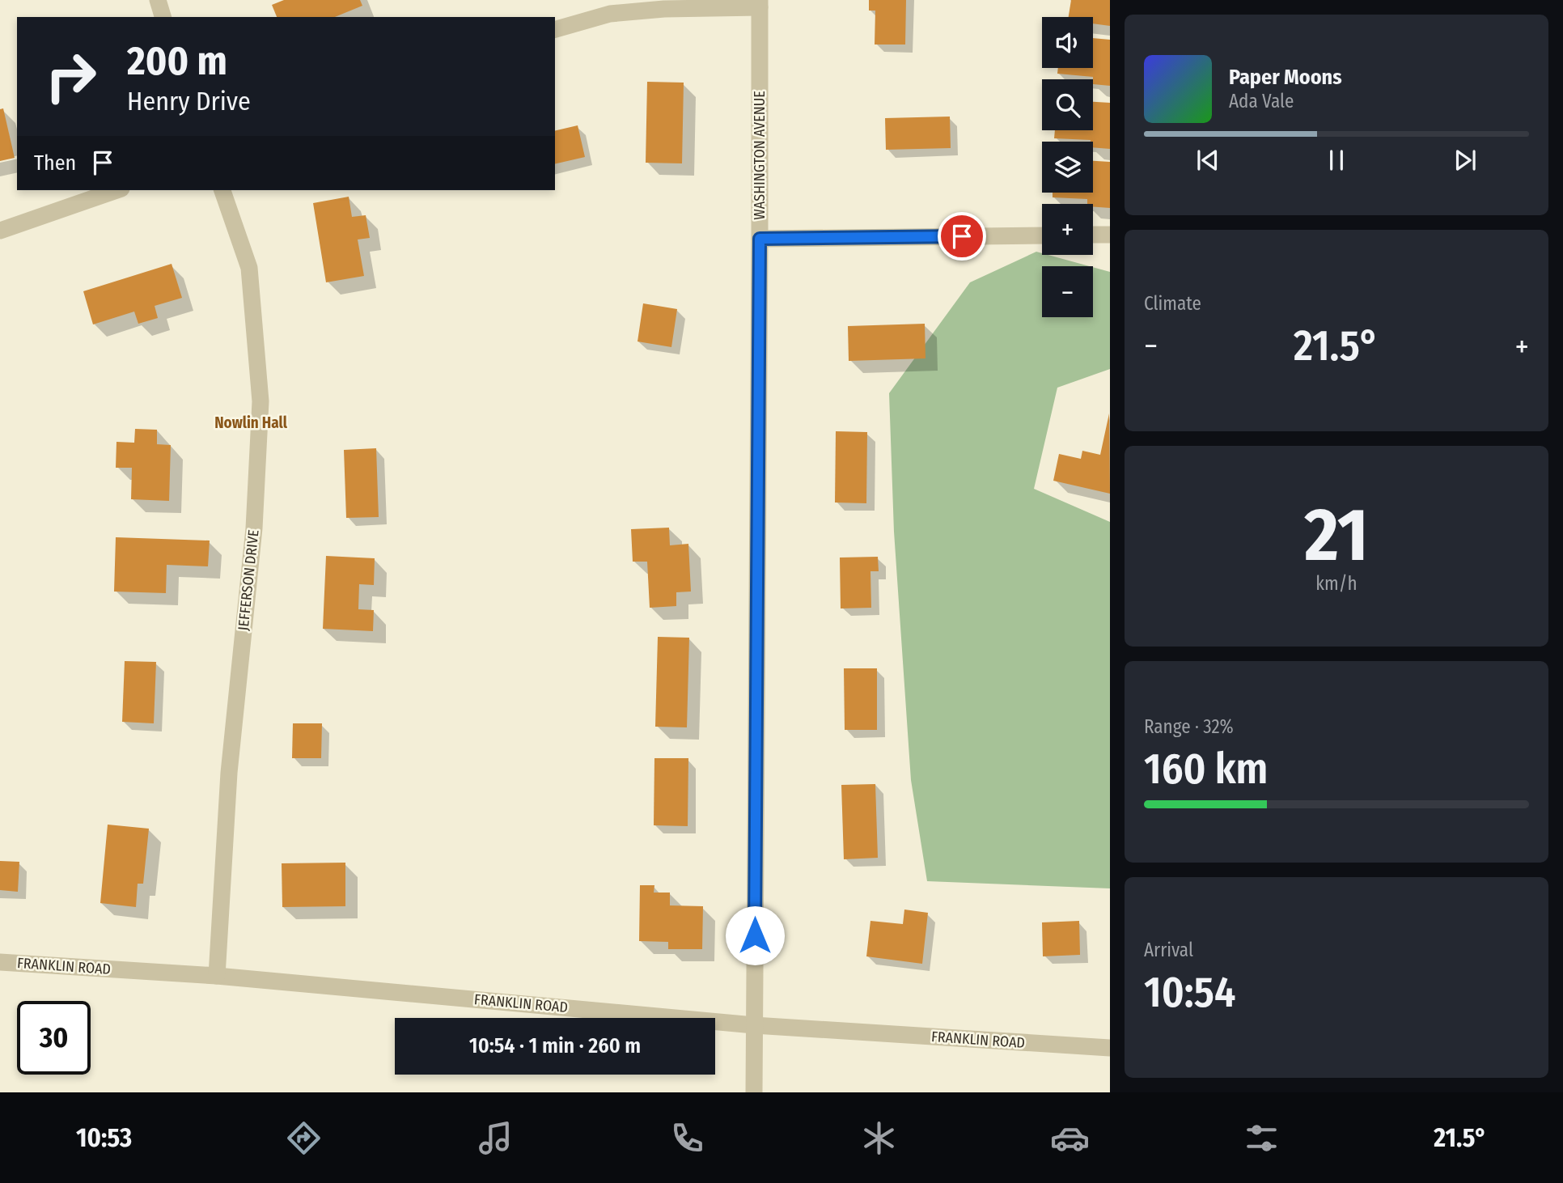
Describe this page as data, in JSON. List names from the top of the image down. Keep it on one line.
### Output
{"streets":{"street":["WASHINGTON AVENUE","JEFFERSON DRIVE","FRANKLIN ROAD"]},"crossings":[["WASHINGTON AVENUE","FRANKLIN ROAD"],["JEFFERSON DRIVE","FRANKLIN ROAD"]],"districts":["Nowlin Hall"],"page":{"map_buttons":["+","−"],"turn":["200 m","Henry Drive"],"song":["Paper Moons","Ada Vale"],"then":"Then","tile":["Climate",["21","km/h"],["Range · 32%","160 km"],["Arrival","10:54"]],"heat":["−","21.5°","+"],"limit":"30","trip":"10:54 · 1 min · 260 m","tabs":["10:53","21.5°"]}}
